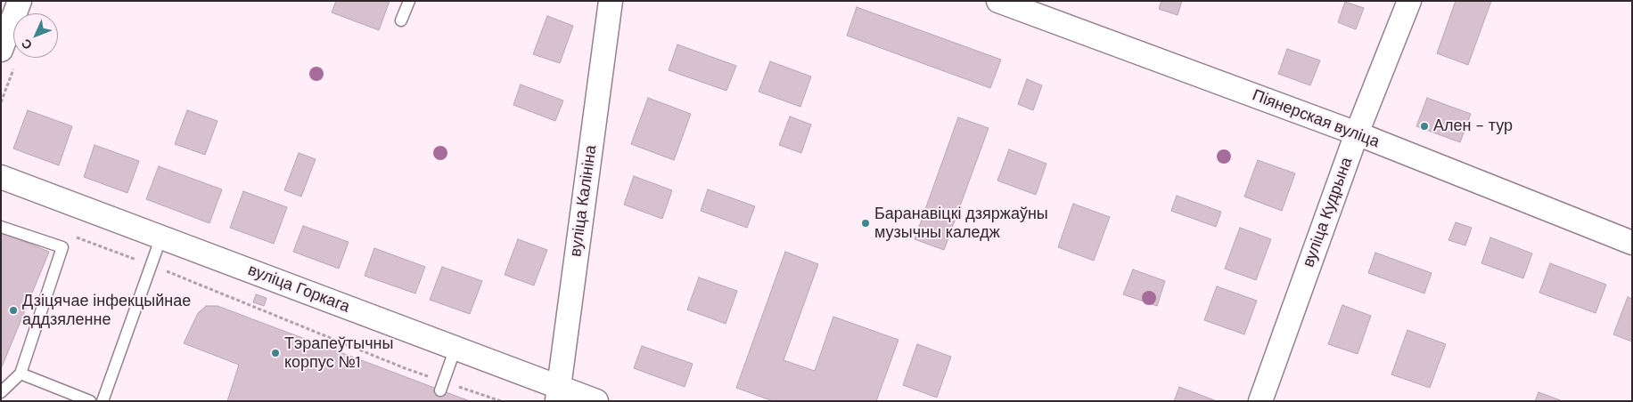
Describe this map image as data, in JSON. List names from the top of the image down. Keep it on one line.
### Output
{"streets":{"street":["Піянерская вуліца","вуліца Калініна","вуліца Кудрына","вуліца Горкага"]},"crossings":[["Піянерская вуліца","вуліца Кудрына"],["вуліца Калініна","вуліца Горкага"]],"places":["Ален - тур","Баранавіцкі дзяржаўны музычны каледж","Дзіцячае інфекцыйнае аддзяленне","Тэрапеўтычны корпус №1"],"north":"bottom left"}
